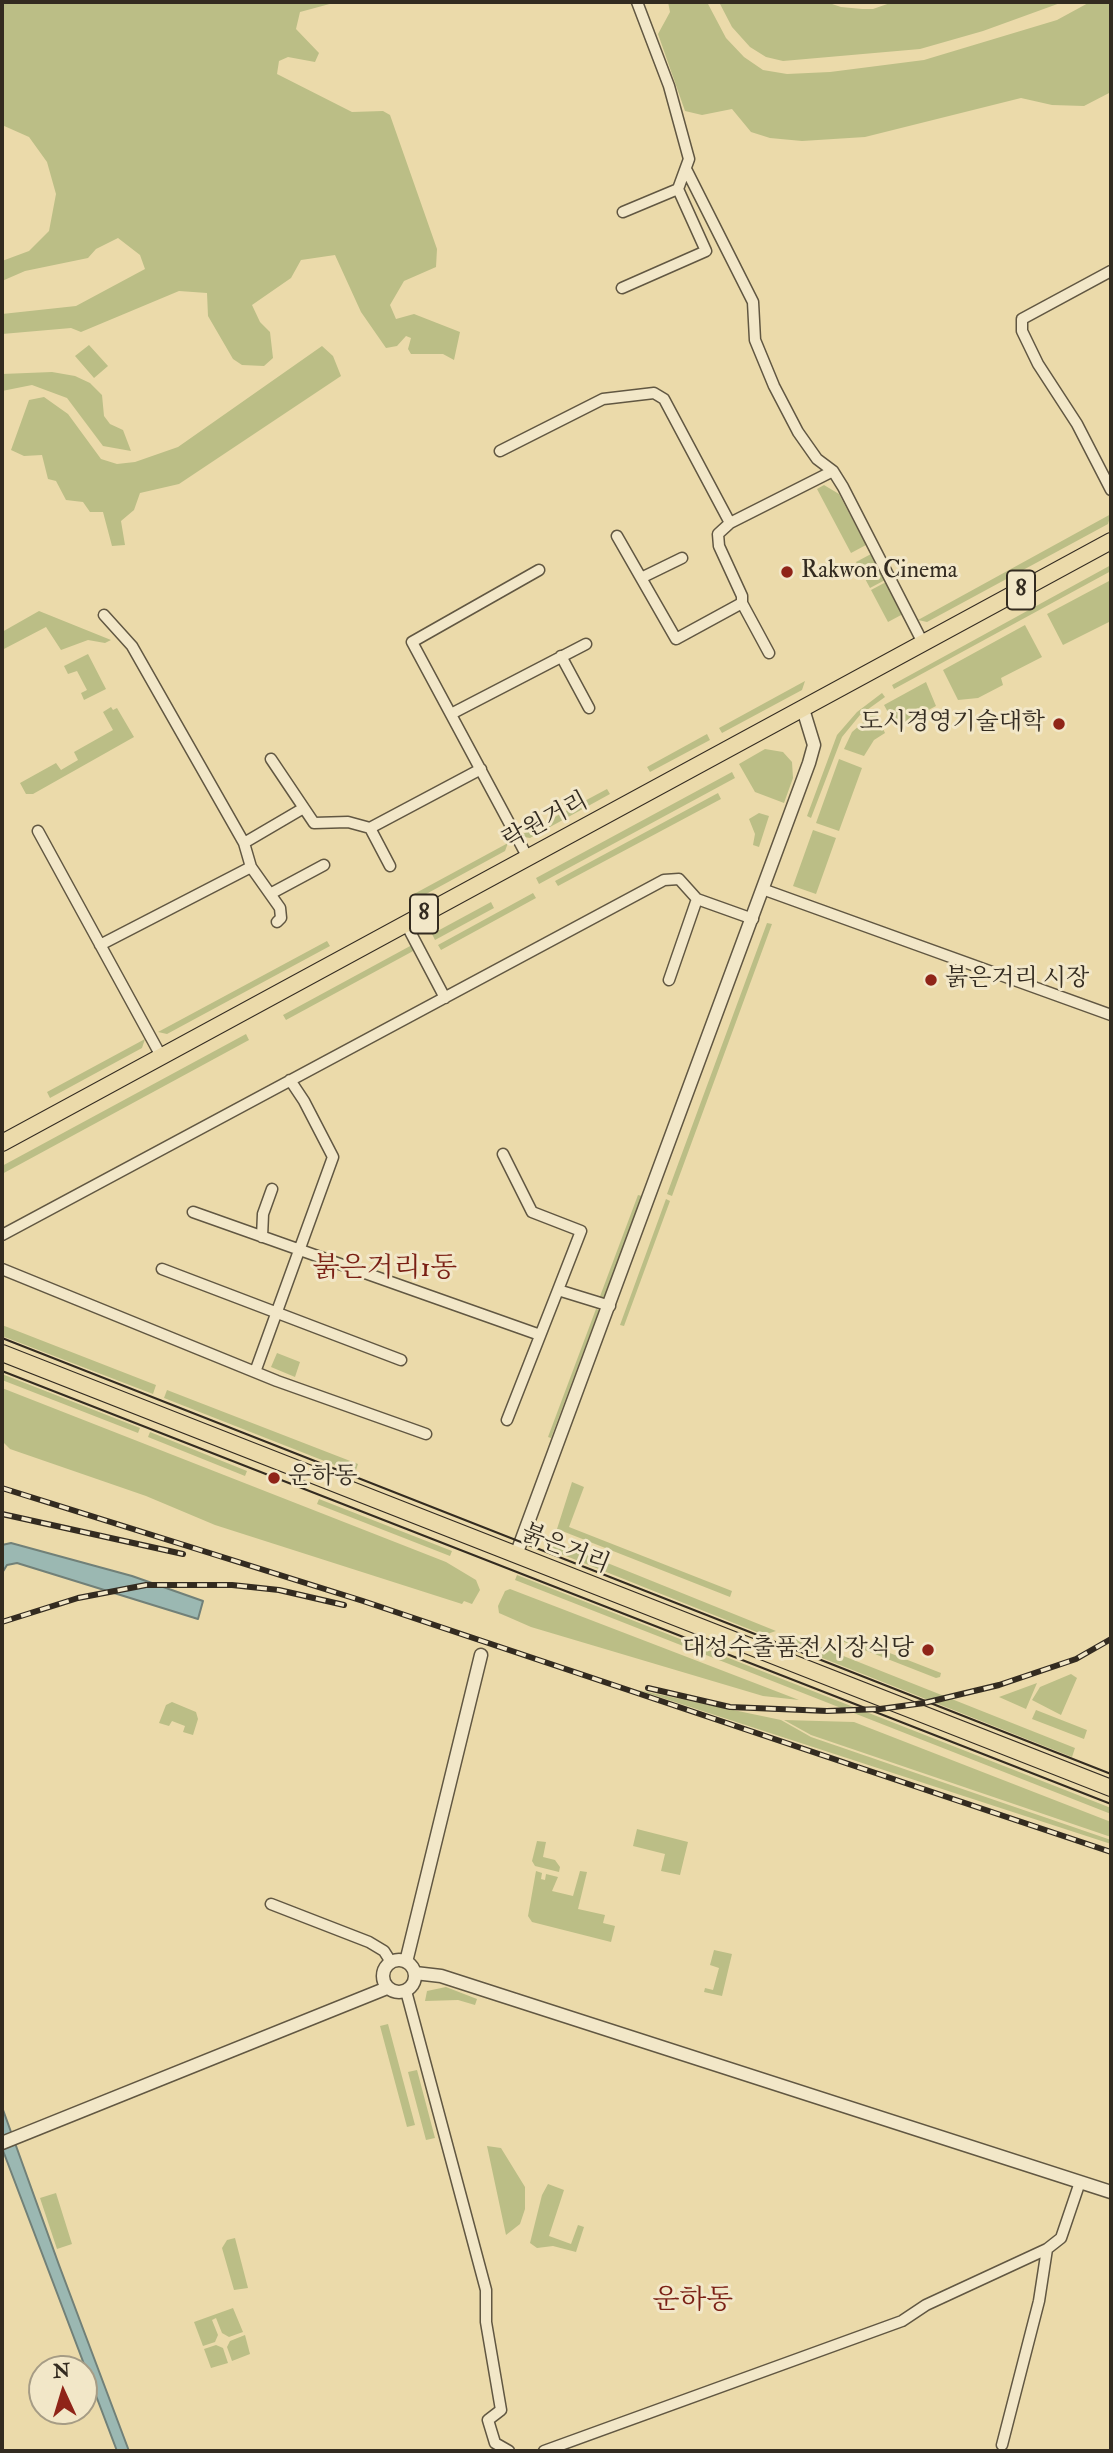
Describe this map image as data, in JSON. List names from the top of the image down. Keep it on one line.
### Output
{"streets":{"main road":["8","락원거리","붉은거리"]},"districts":["붉은거리1동","운하동"],"places":["Rakwon Cinema","도시경영기술대학","붉은거리 시장","운하동","대성수출품전시장식당"],"north":"top"}
